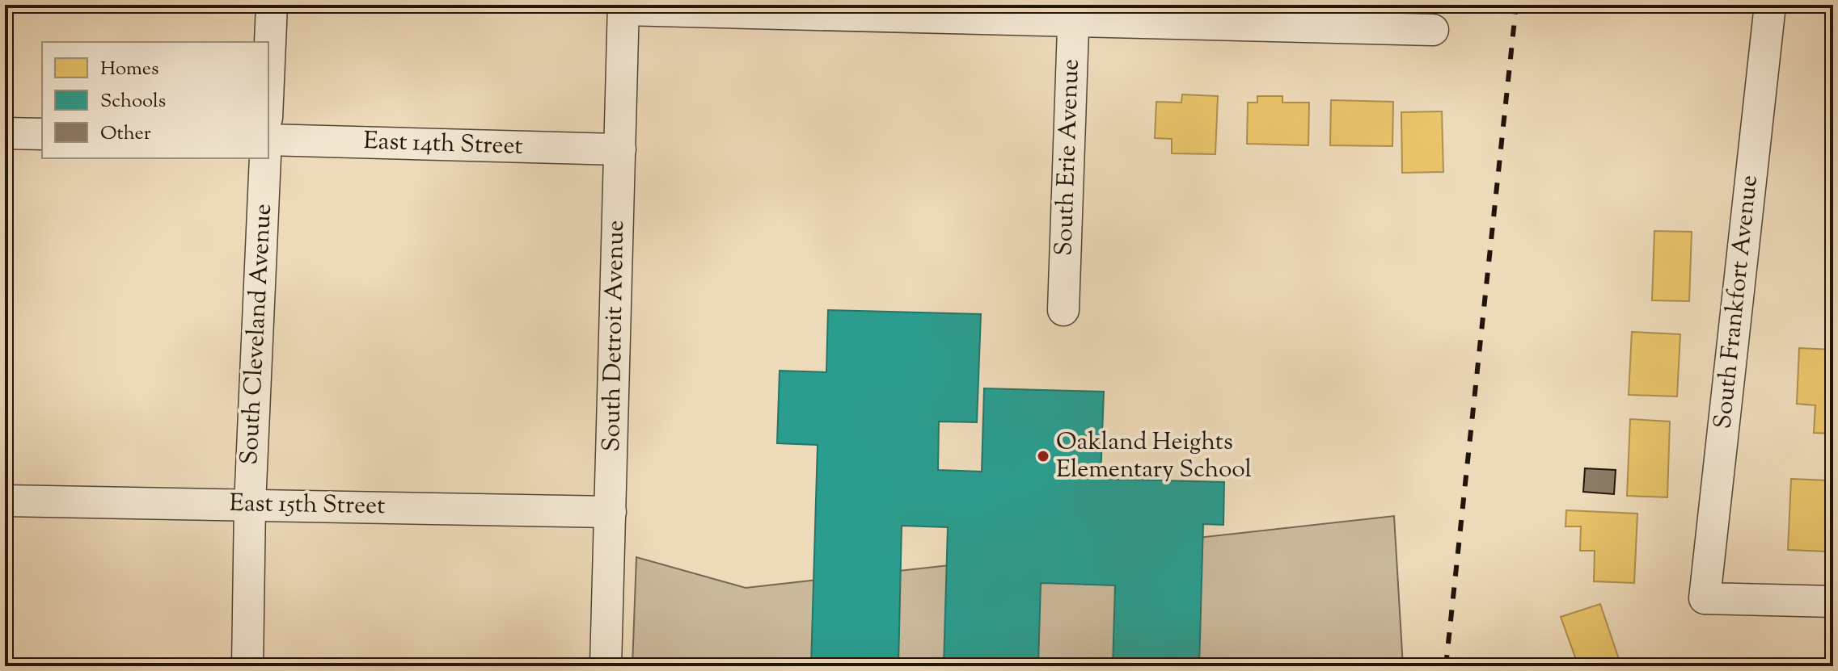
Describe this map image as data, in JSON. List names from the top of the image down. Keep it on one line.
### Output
{"streets":{"street":["East 14th Street","South Erie Avenue","South Frankfort Avenue","South Cleveland Avenue","South Detroit Avenue","East 15th Street"]},"crossings":[["East 14th Street","South Detroit Avenue"],["South Cleveland Avenue","East 15th Street"],["South Detroit Avenue","East 15th Street"]],"places":["Oakland Heights Elementary School"],"legend":["Homes","Schools","Other"]}
